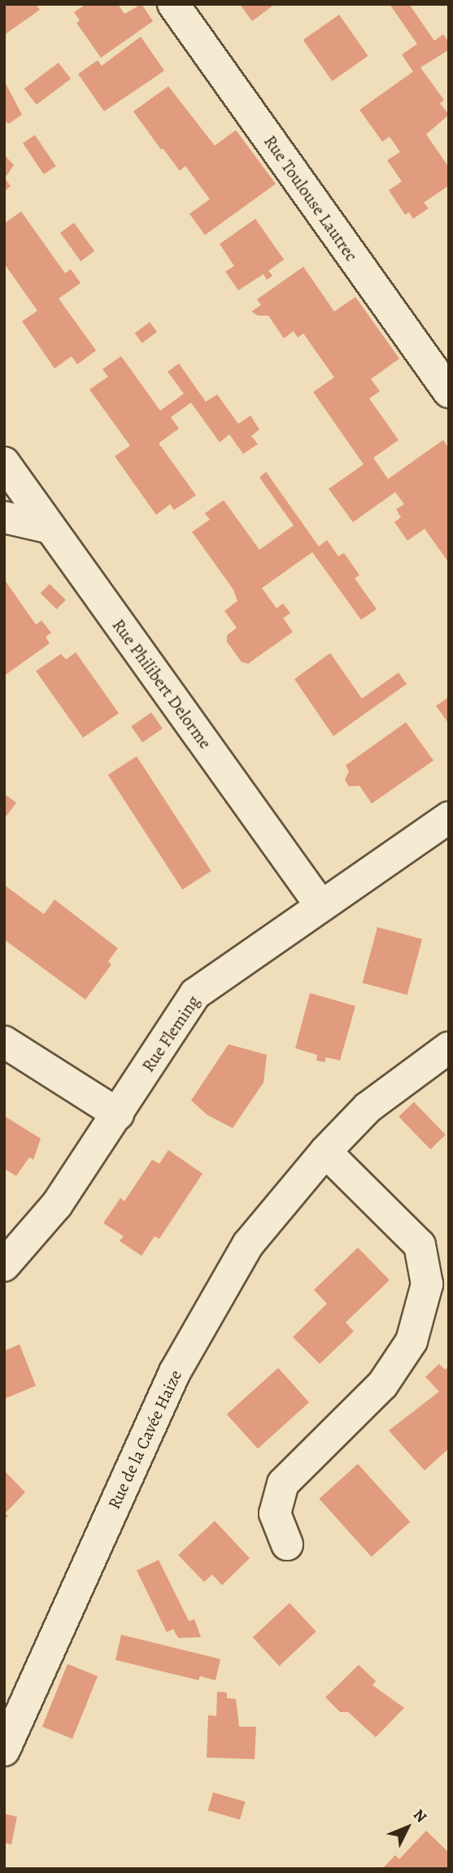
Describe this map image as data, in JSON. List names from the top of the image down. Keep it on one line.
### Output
{"streets":{"street":["Rue Toulouse Lautrec","Rue Philibert Delorme","Rue Fleming","Rue de la Cavée Haize"]},"crossings":[["Rue Philibert Delorme","Rue Fleming"]],"north":"top right"}
